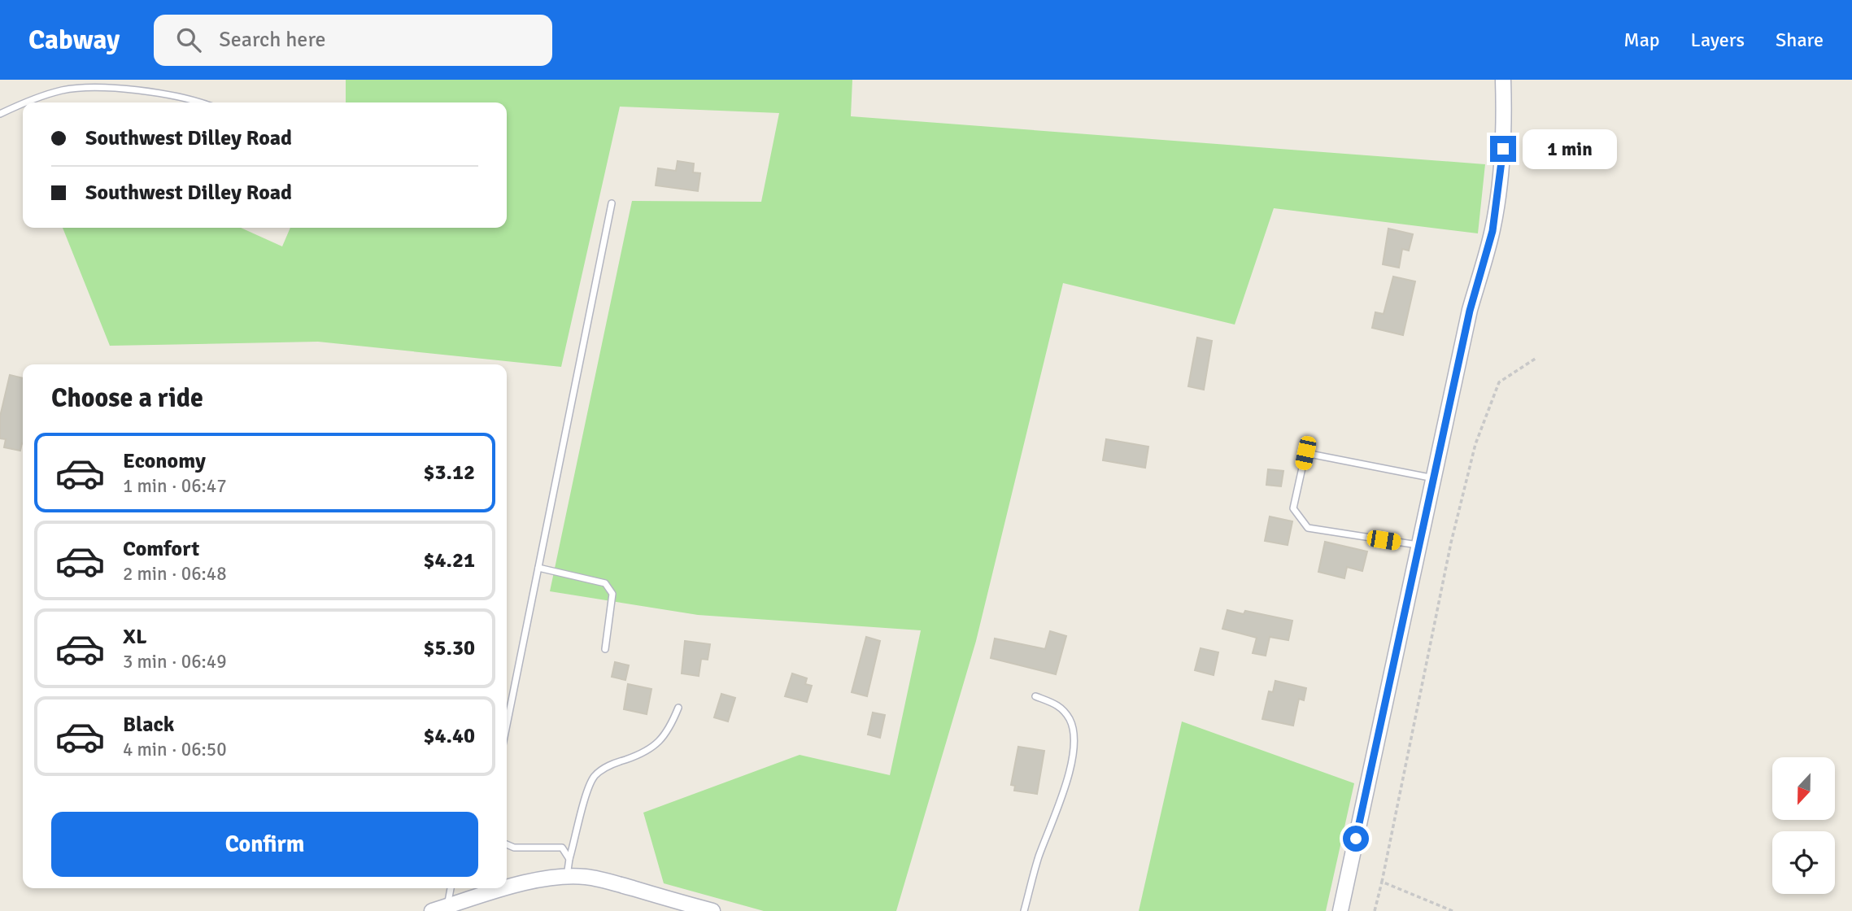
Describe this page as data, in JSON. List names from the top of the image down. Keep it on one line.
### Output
{"north":"bottom","page":{"header":"Cabway","search":"Search here","nav":["Map","Layers","Share"],"banner":["Southwest Dilley Road","Southwest Dilley Road"],"bubble":"1 min","heading":"Choose a ride","list":[{"name":"Economy","note":"1 min · 06:47","value":"$3.12"},{"name":"Comfort","note":"2 min · 06:48","value":"$4.21"},{"name":"XL","note":"3 min · 06:49","value":"$5.30"},{"name":"Black","note":"4 min · 06:50","value":"$4.40"}],"buttons":"Confirm"}}
